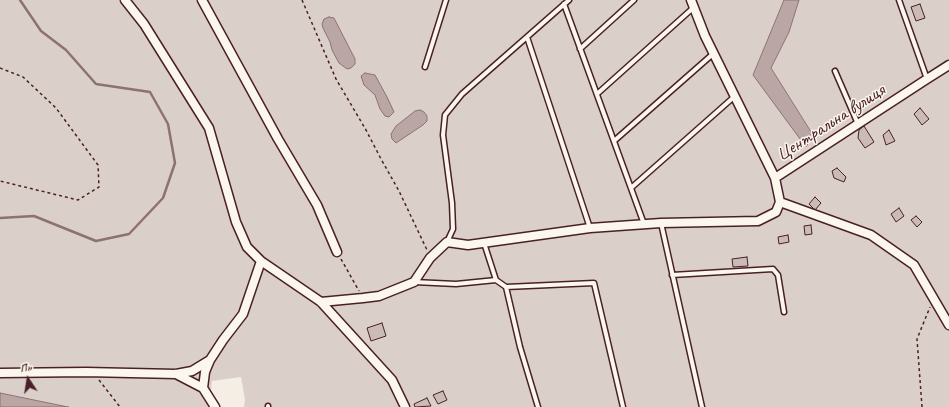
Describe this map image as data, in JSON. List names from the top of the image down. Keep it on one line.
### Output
{"streets":{"street":["Центральна вулиця"]},"north":"top"}
